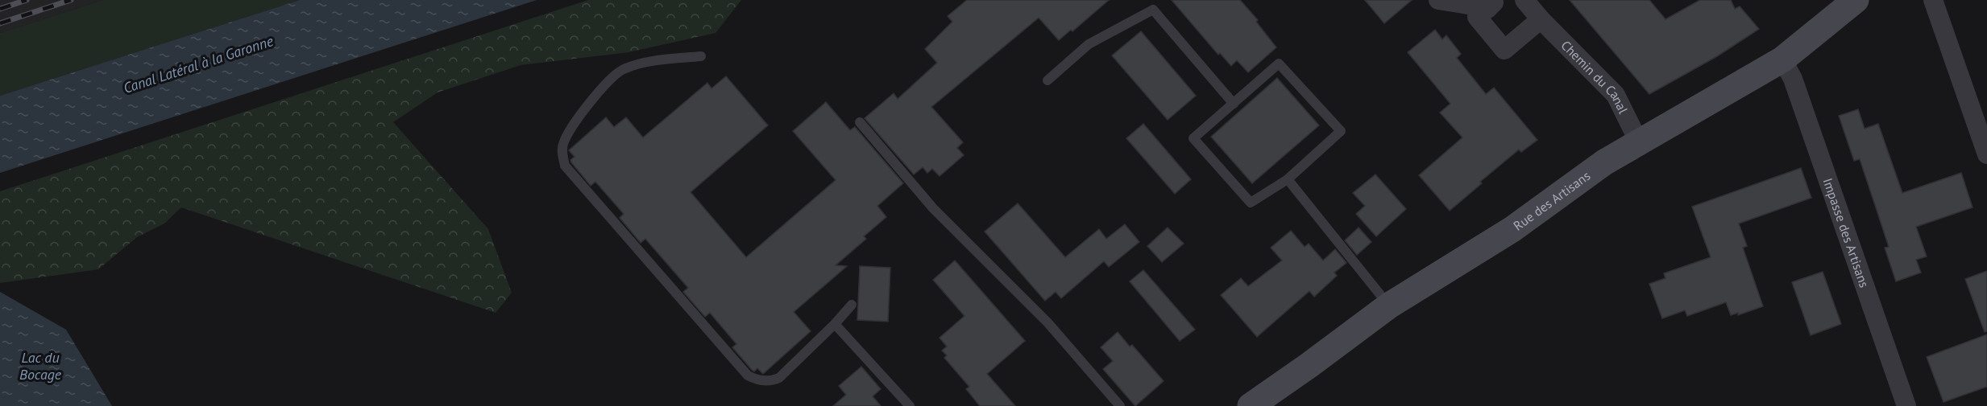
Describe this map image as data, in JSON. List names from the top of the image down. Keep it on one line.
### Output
{"streets":{"street":["Chemin du Canal","Rue des Artisans","Impasse des Artisans"]},"crossings":[["Chemin du Canal","Rue des Artisans"],["Rue des Artisans","Impasse des Artisans"]],"water":["Canal Latéral à la Garonne","Lac du Bocage"]}
